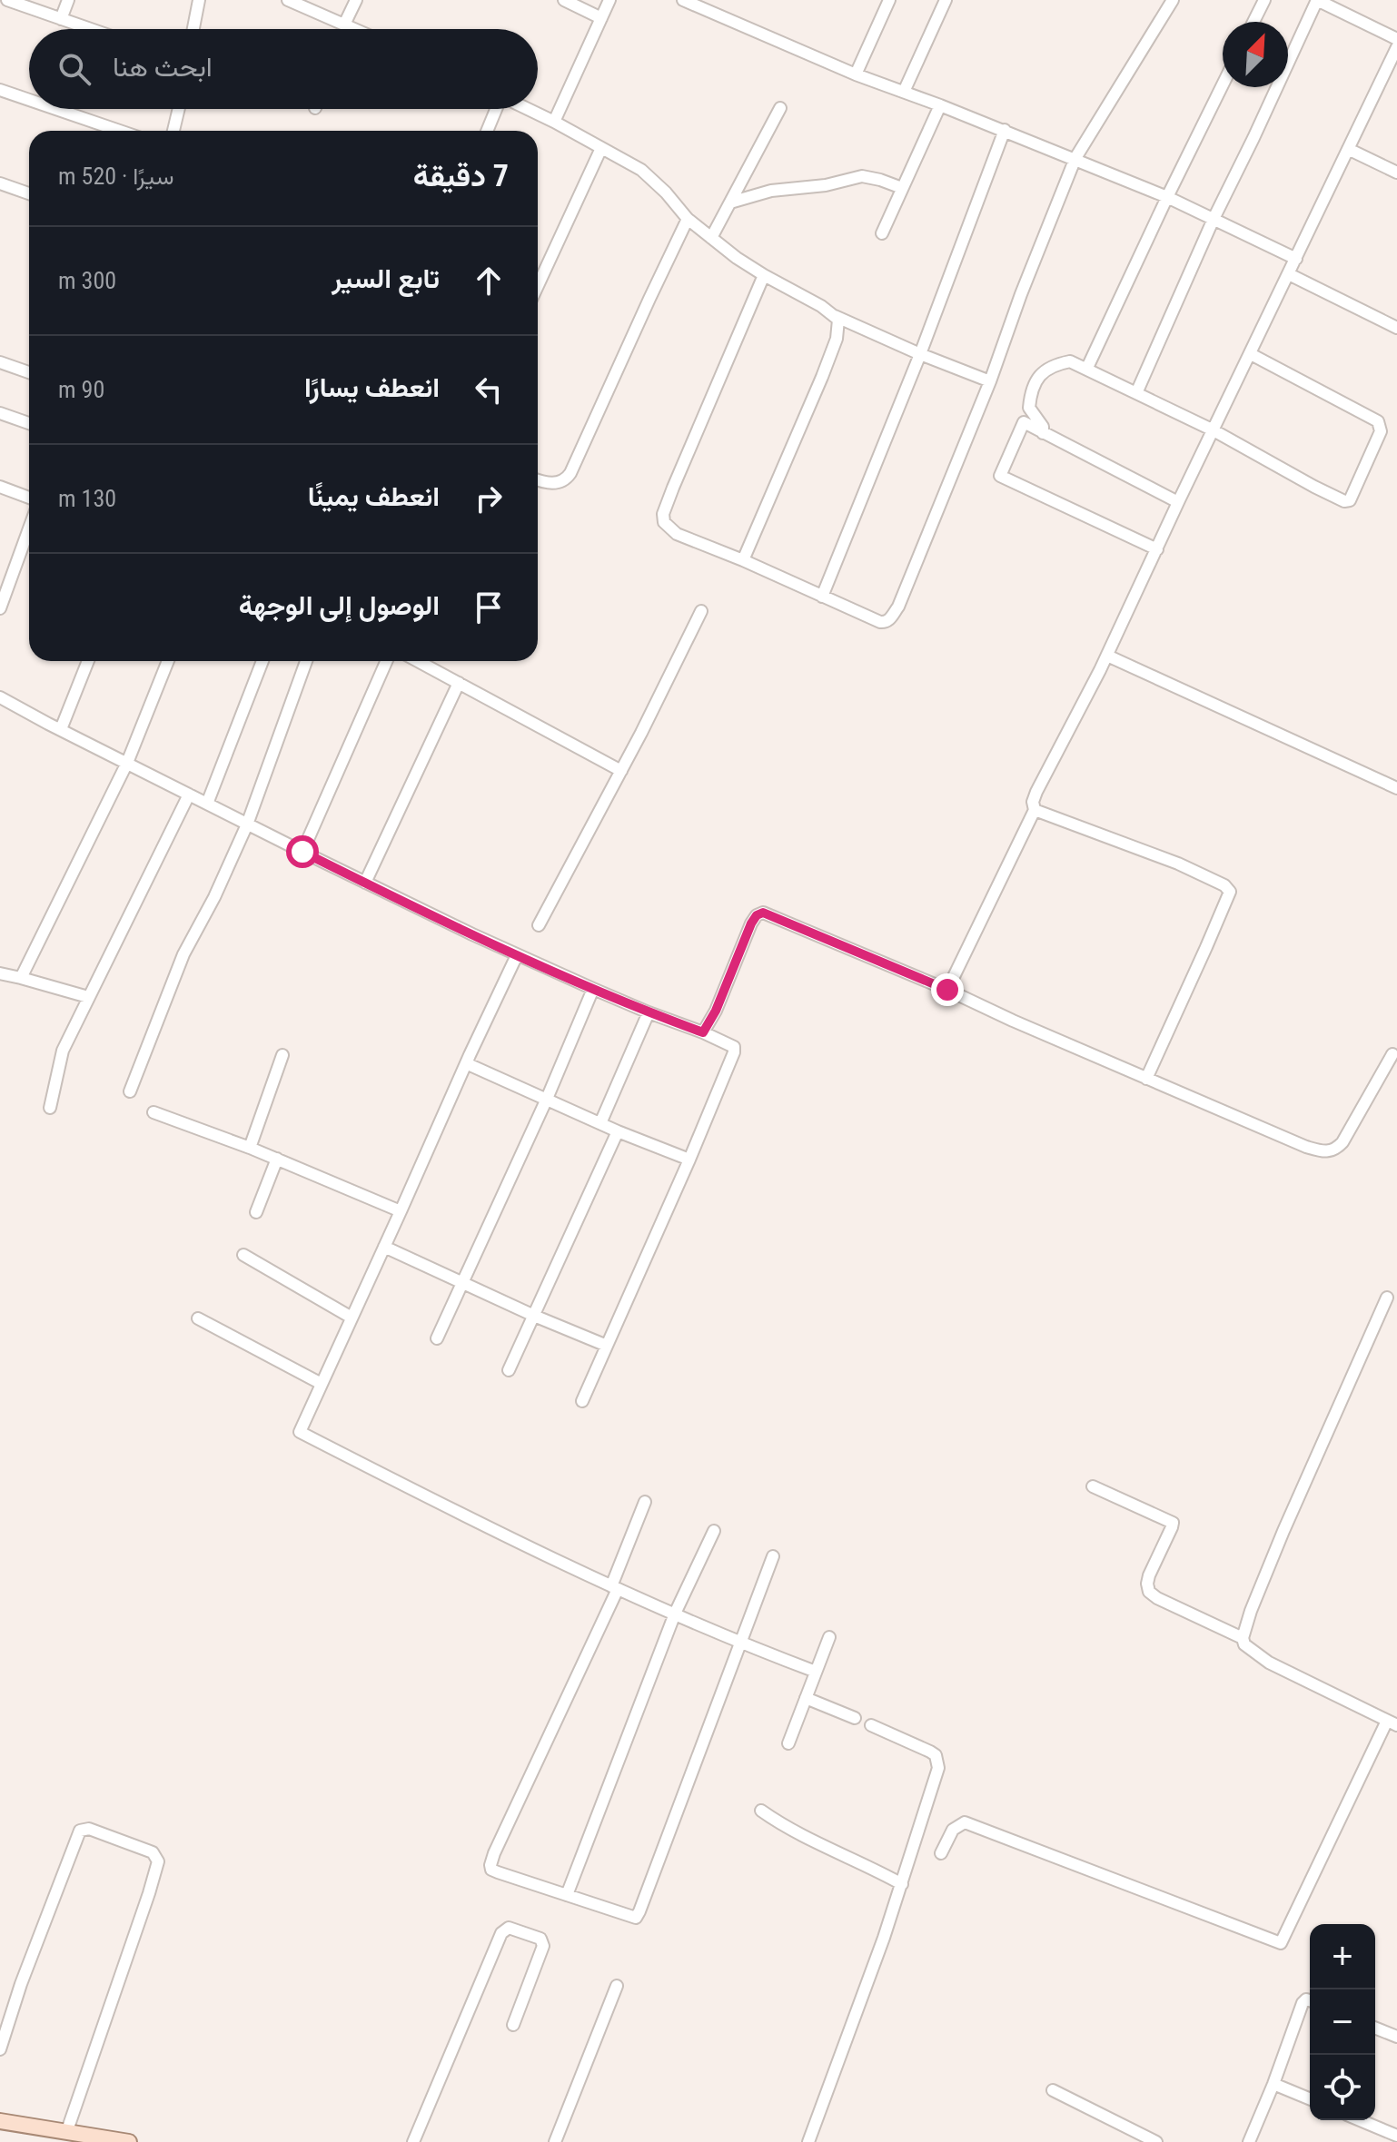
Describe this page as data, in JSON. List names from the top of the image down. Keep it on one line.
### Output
{"north":"top right","page":{"search":"ابحث هنا","heading":["7 دقيقة","سيرًا · 520 m"],"list":[["تابع السير","300 m"],["انعطف يسارًا","90 m"],["انعطف يمينًا","130 m"],"الوصول إلى الوجهة"],"map_buttons":["+","−"]}}
